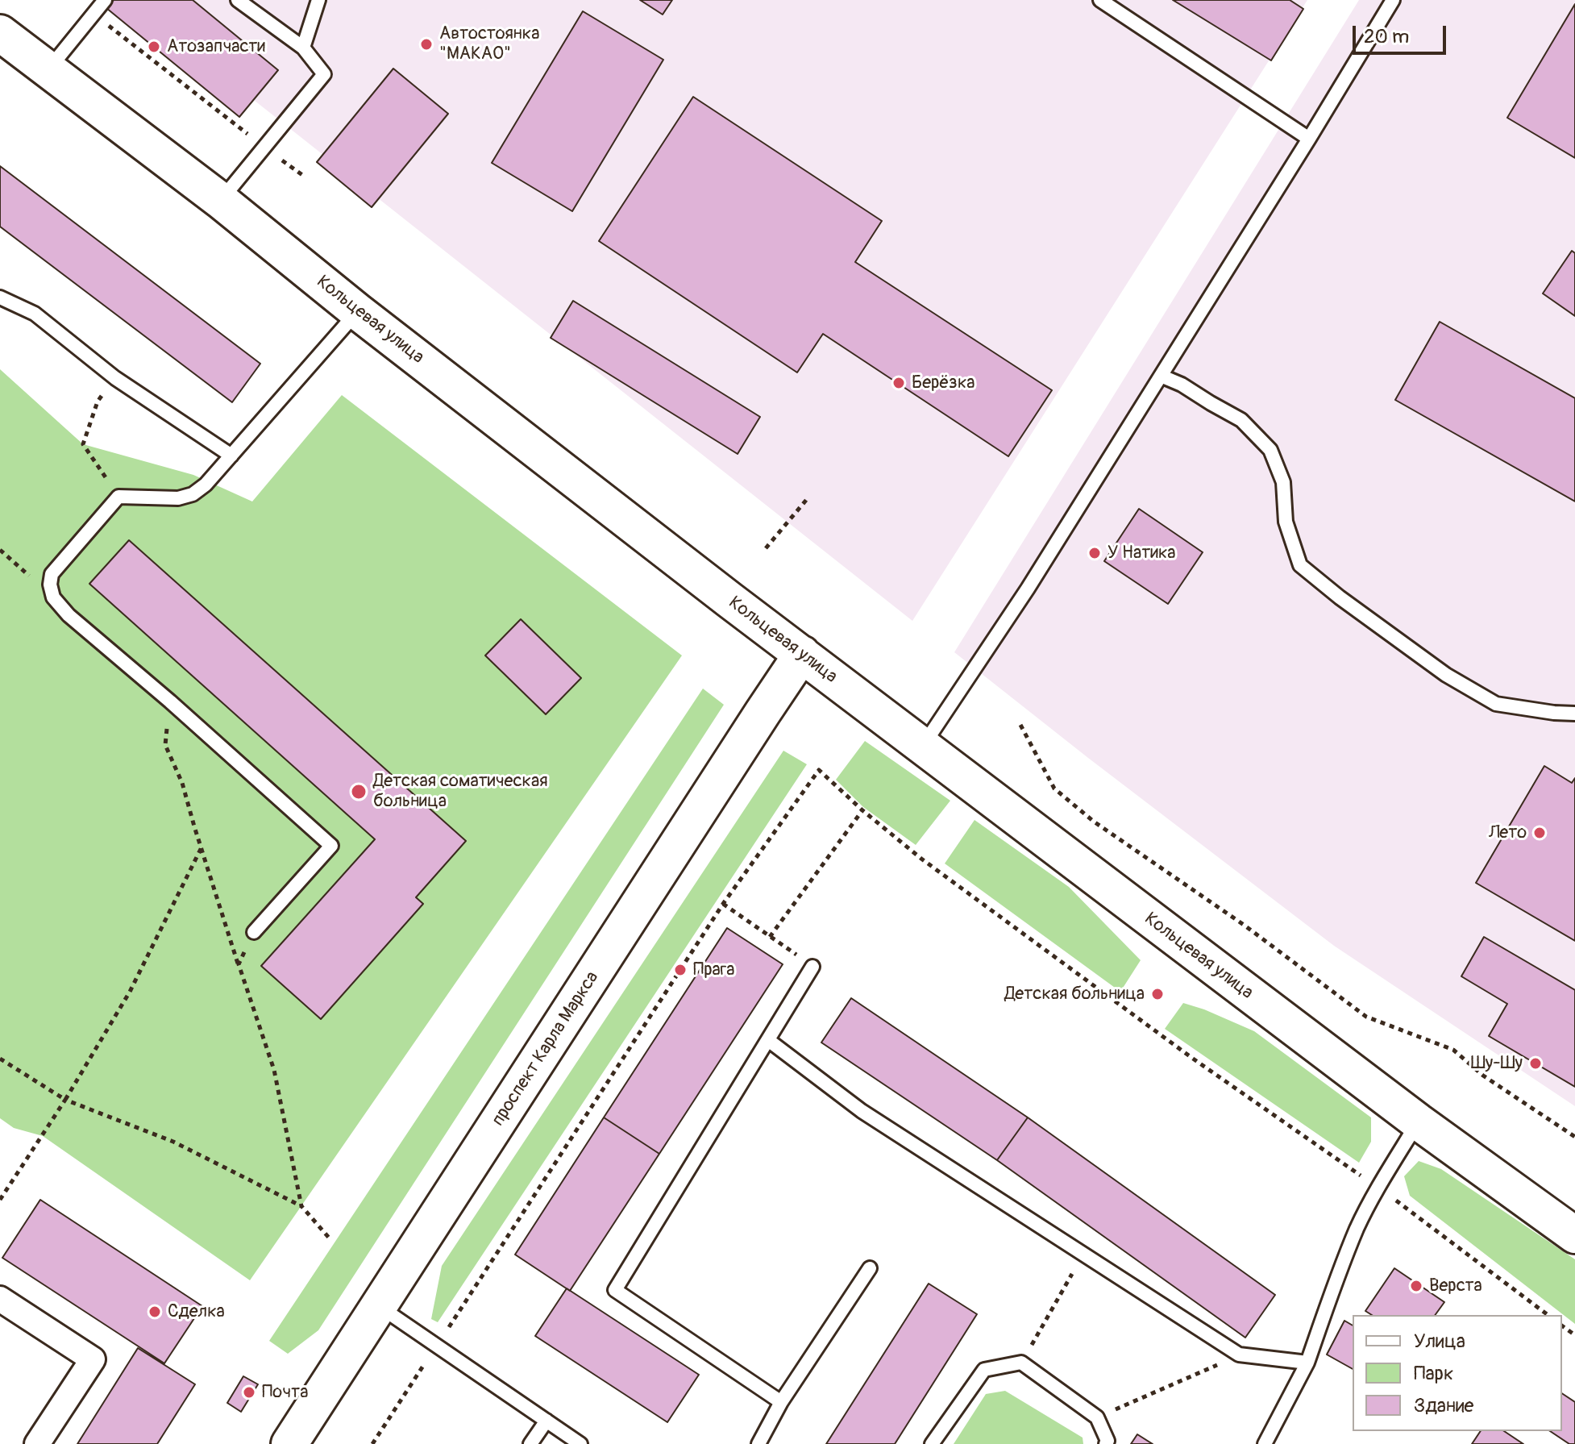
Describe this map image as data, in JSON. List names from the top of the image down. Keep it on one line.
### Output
{"streets":{"main road":["Кольцевая улица","проспект Карла Маркса"]},"crossings":[["Кольцевая улица","проспект Карла Маркса"]],"places":["Автостоянка \"МАКАО\"","Атозапчасти","Берёзка","У Натика","Детская соматическая больница","Лето","Прага","Детская больница","Шу-Шу","Верста","Сделка","Почта"],"legend":["Улица","Парк","Здание"],"scale_bar":"20 m"}
